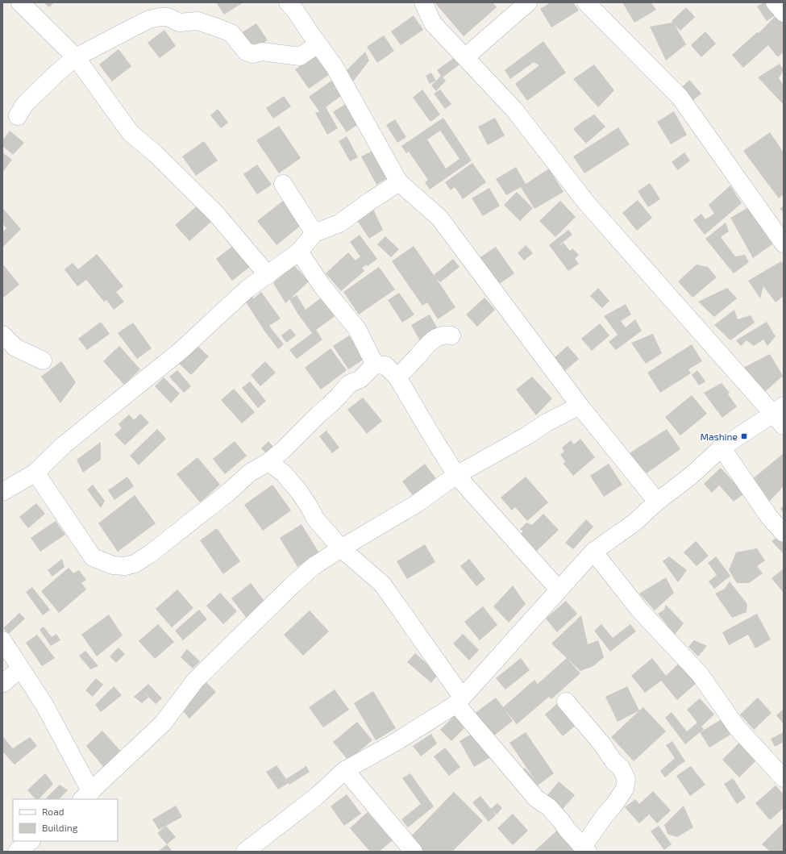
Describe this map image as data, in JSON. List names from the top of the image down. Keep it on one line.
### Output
{"places":{"transit":["Mashine"]},"legend":["Road","Building"]}
